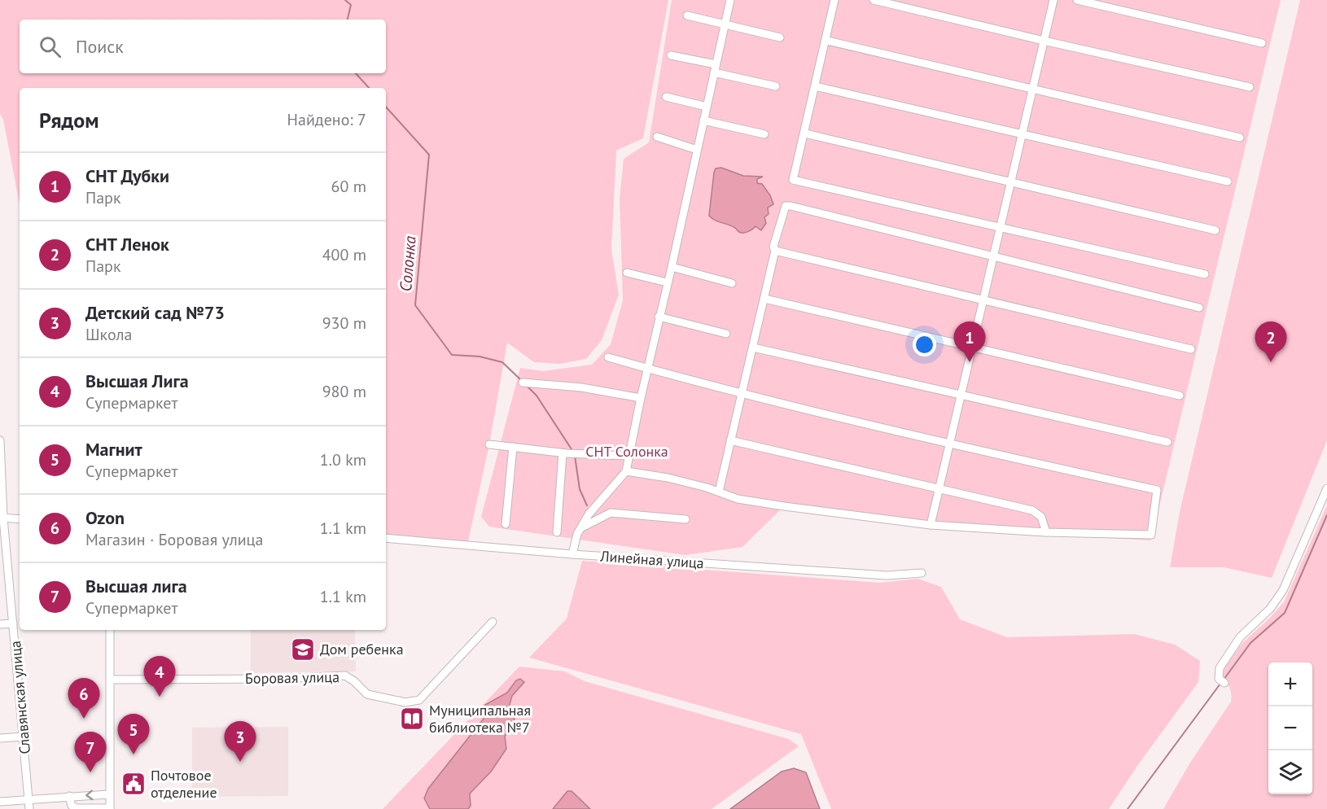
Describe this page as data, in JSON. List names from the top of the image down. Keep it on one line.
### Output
{"streets":{"street":["Линейная улица","Боровая улица","Славянская улица"]},"water":["Солонка"],"parks":["СНТ Солонка"],"places":{"school or university":["Дом ребенка"],"library":["Муниципальная библиотека №7"],"public building":["Почтовое отделение"]},"page":{"search":"Поиск","heading":["Рядом","Найдено: 7"],"list":[{"mark":"1","name":"СНТ Дубки","note":"Парк","value":"60 m"},{"mark":"2","name":"СНТ Ленок","note":"Парк","value":"400 m"},{"mark":"3","name":"Детский сад №73","note":"Школа","value":"930 m"},{"mark":"4","name":"Высшая Лига","note":"Супермаркет","value":"980 m"},{"mark":"5","name":"Магнит","note":"Супермаркет","value":"1.0 km"},{"mark":"6","name":"Ozon","note":"Магазин · Боровая улица","value":"1.1 km"},{"mark":"7","name":"Высшая лига","note":"Супермаркет","value":"1.1 km"}],"pins":["1","2","4","6","5","3","7"],"map_buttons":["+","−"]}}
